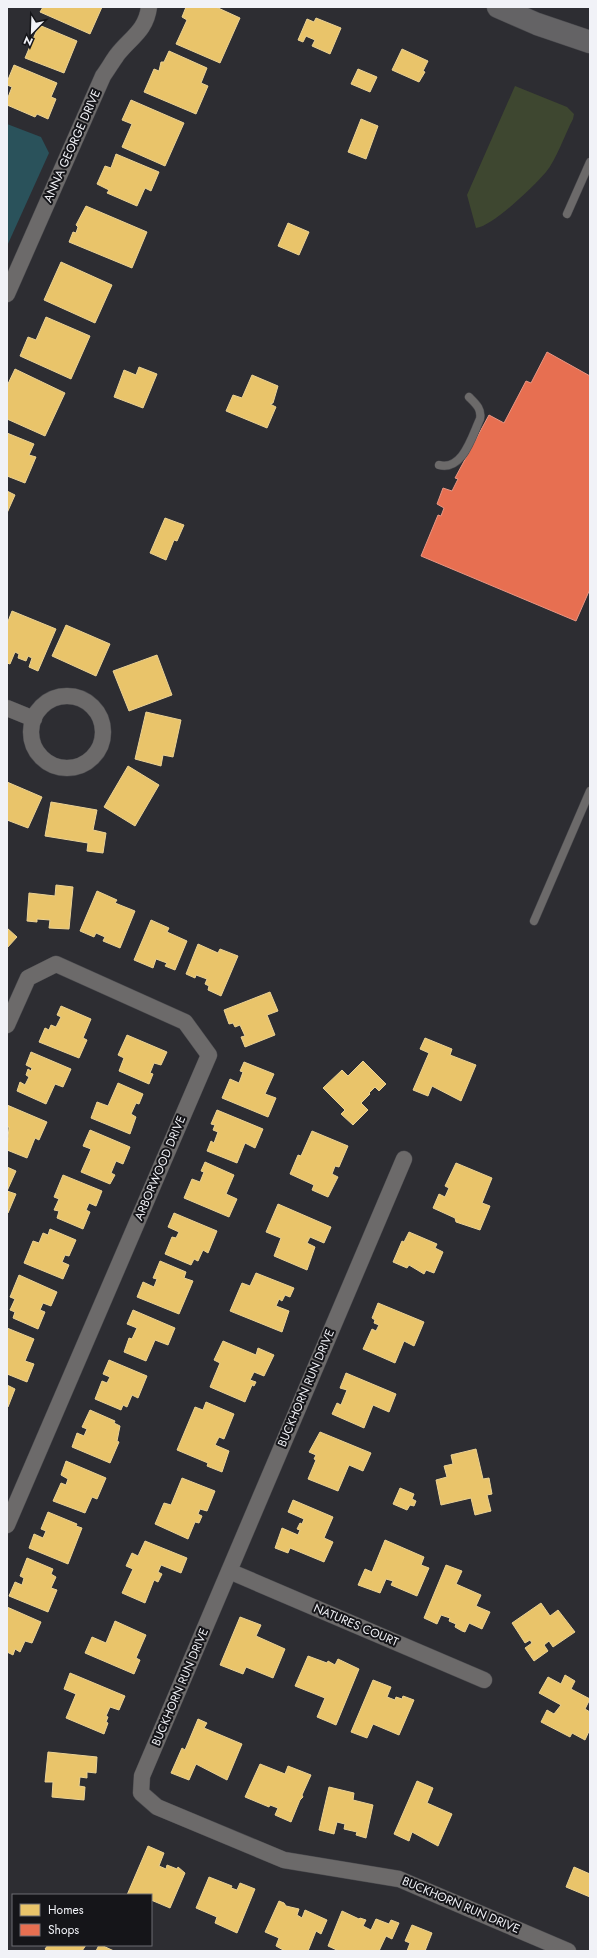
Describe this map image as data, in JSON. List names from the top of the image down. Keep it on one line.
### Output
{"streets":{"street":["ANNA GEORGE DRIVE","ARBORWOOD DRIVE","BUCKHORN RUN DRIVE","NATURES COURT"]},"crossings":[["BUCKHORN RUN DRIVE","NATURES COURT"]],"legend":["Homes","Shops"],"north":"bottom left"}
